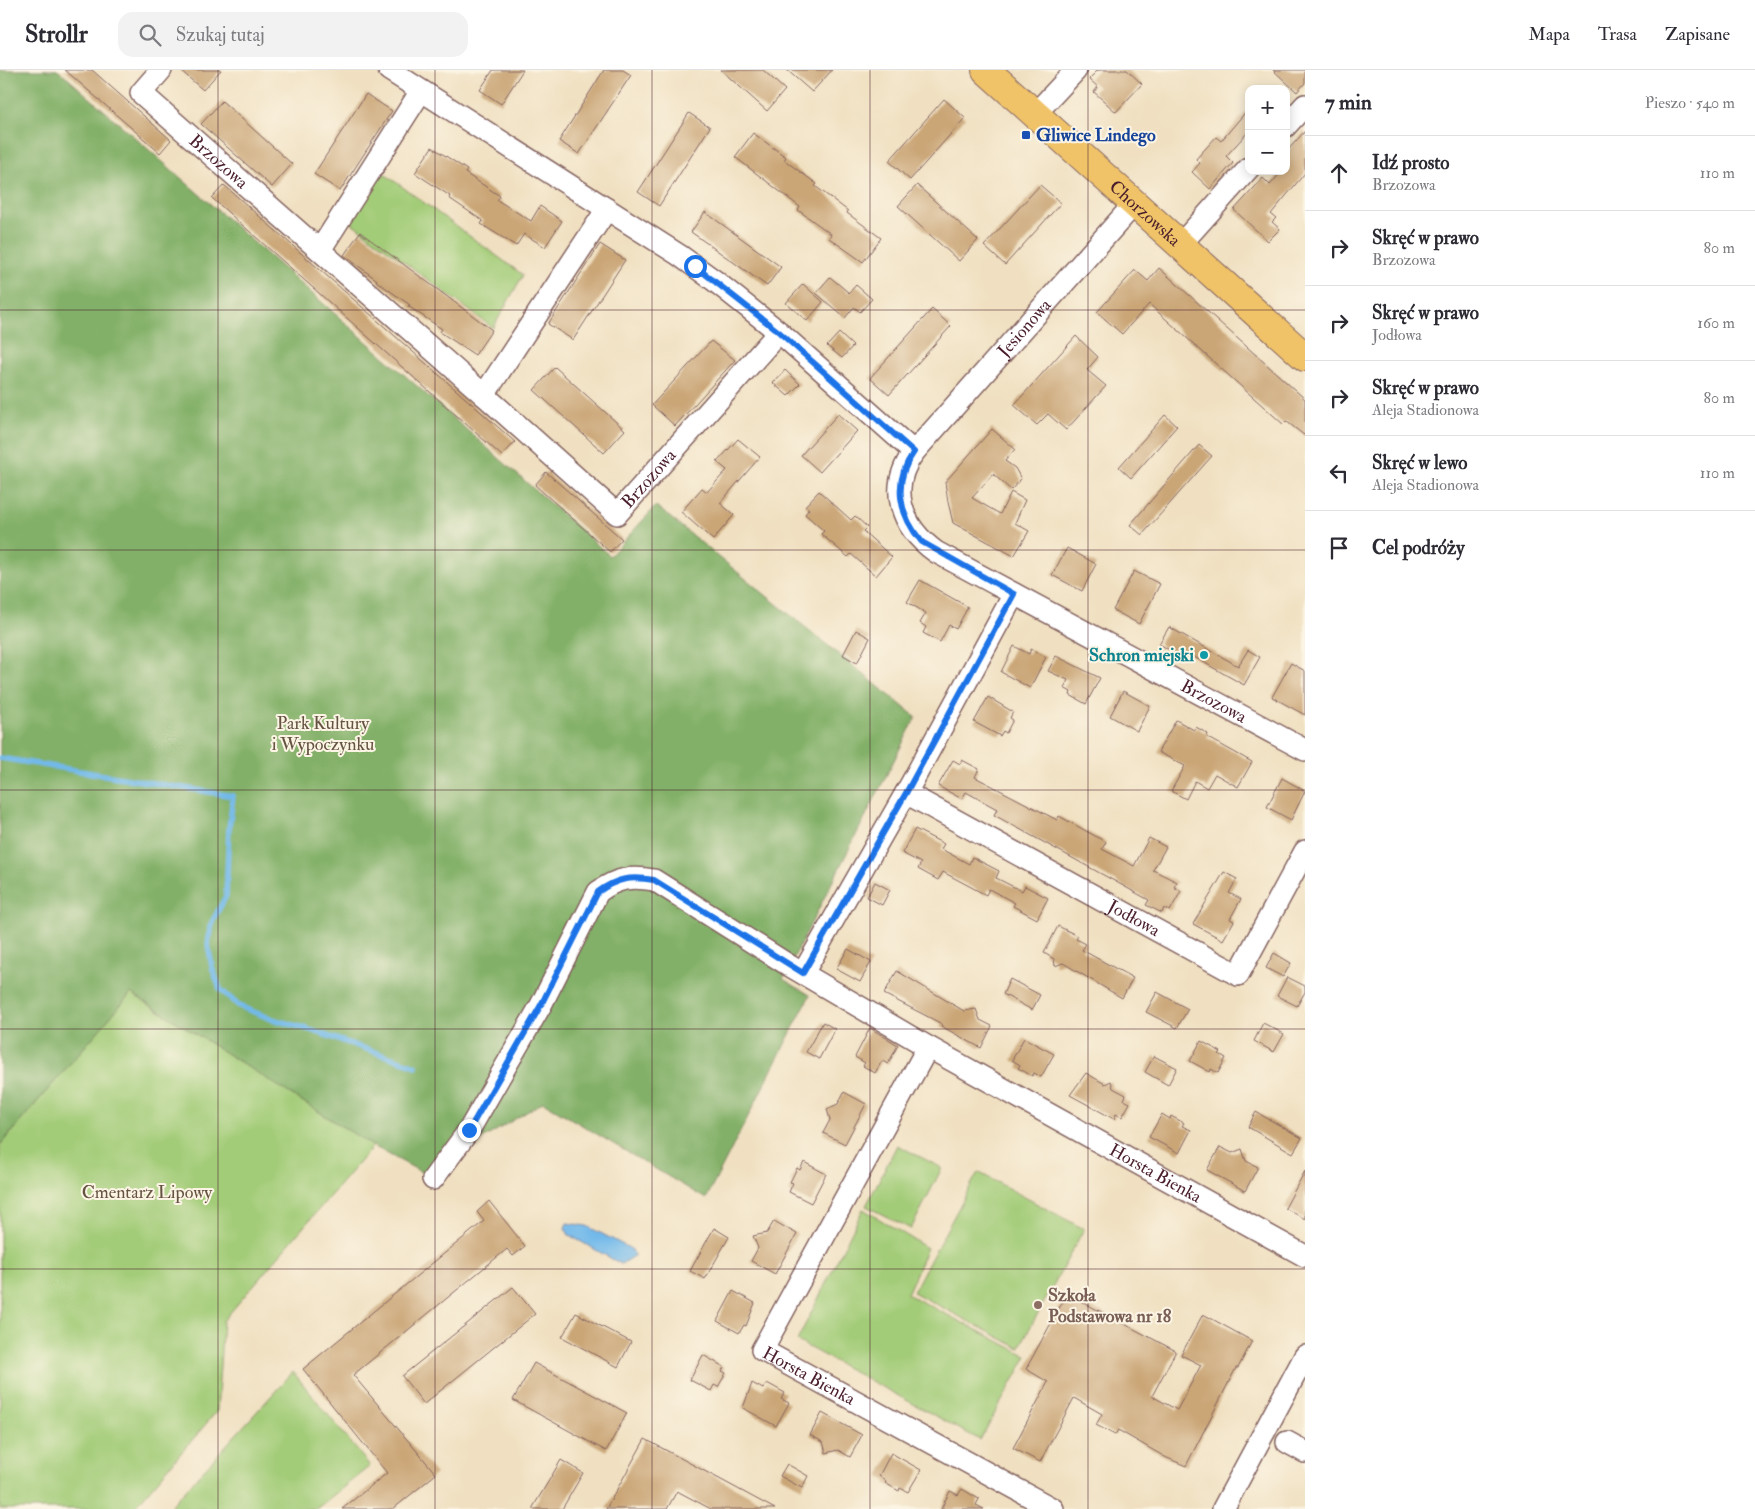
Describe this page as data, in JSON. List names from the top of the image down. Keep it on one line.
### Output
{"streets":{"main road":["Chorzowska"],"street":["Brzozowa","Jesionowa","Jodłowa","Horsta Bienka"]},"crossings":[["Brzozowa","Jesionowa"],["Chorzowska","Jesionowa"]],"parks":["Park Kultury i Wypoczynku","Cmentarz Lipowy"],"places":{"transit":["Gliwice Lindego"],"other":["Schron miejski","Szkoła Podstawowa nr 18"]},"page":{"header":"Strollr","search":"Szukaj tutaj","nav":["Mapa","Trasa","Zapisane"],"heading":["7 min","Pieszo · 540 m"],"map_buttons":["+","−"],"list":[["Idź prosto","Brzozowa","110 m"],["Skręć w prawo","Brzozowa","80 m"],["Skręć w prawo","Jodłowa","160 m"],["Skręć w prawo","Aleja Stadionowa","80 m"],["Skręć w lewo","Aleja Stadionowa","110 m"],"Cel podróży"]}}
